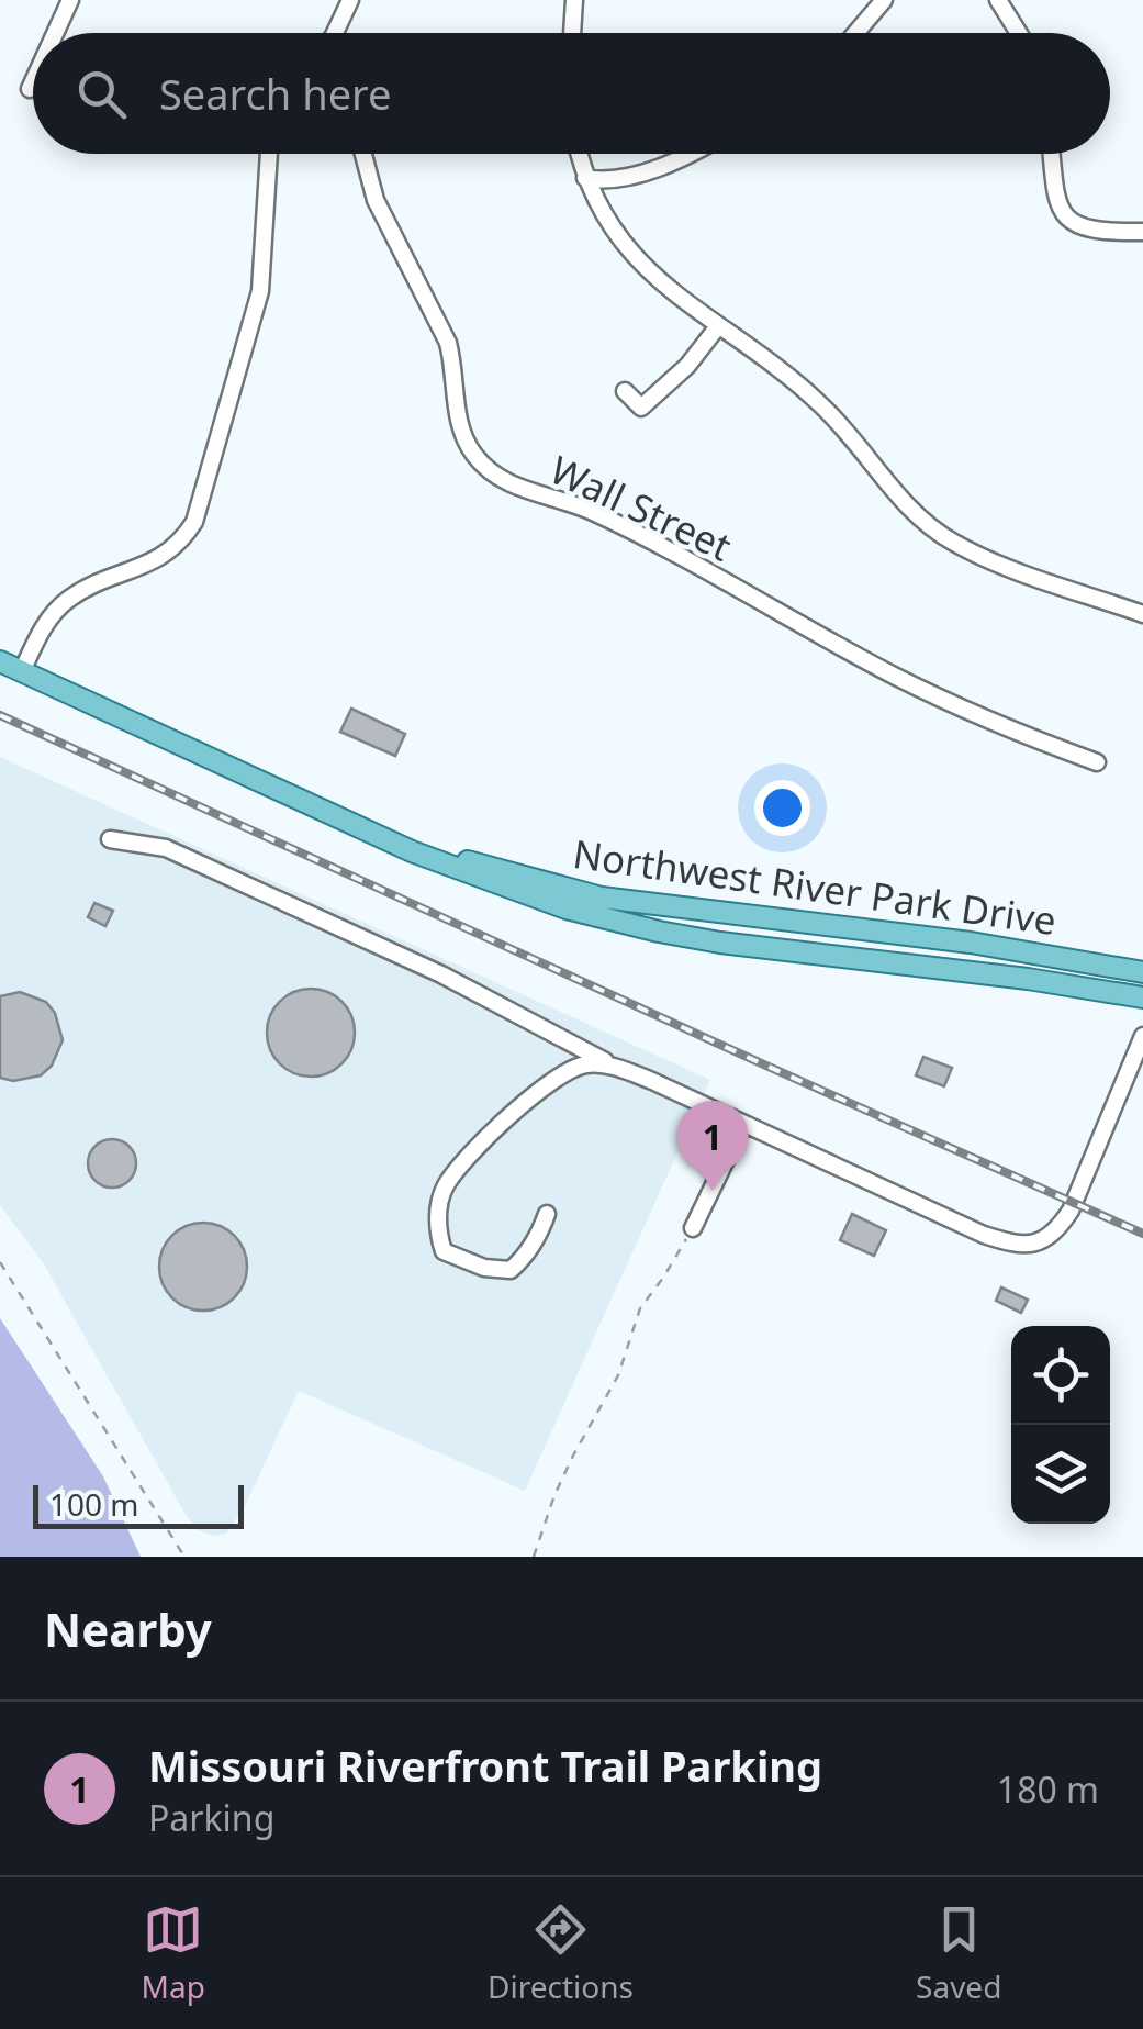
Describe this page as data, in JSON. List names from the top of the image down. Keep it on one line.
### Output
{"streets":{"main road":["Northwest River Park Drive"],"street":["Wall Street"]},"scale_bar":"100 m","page":{"search":"Search here","pins":"1","scale":"100 m","heading":"Nearby","list":[{"mark":"1","name":"Missouri Riverfront Trail Parking","note":"Parking","value":"180 m"}],"nav":["Map","Directions","Saved"]}}
